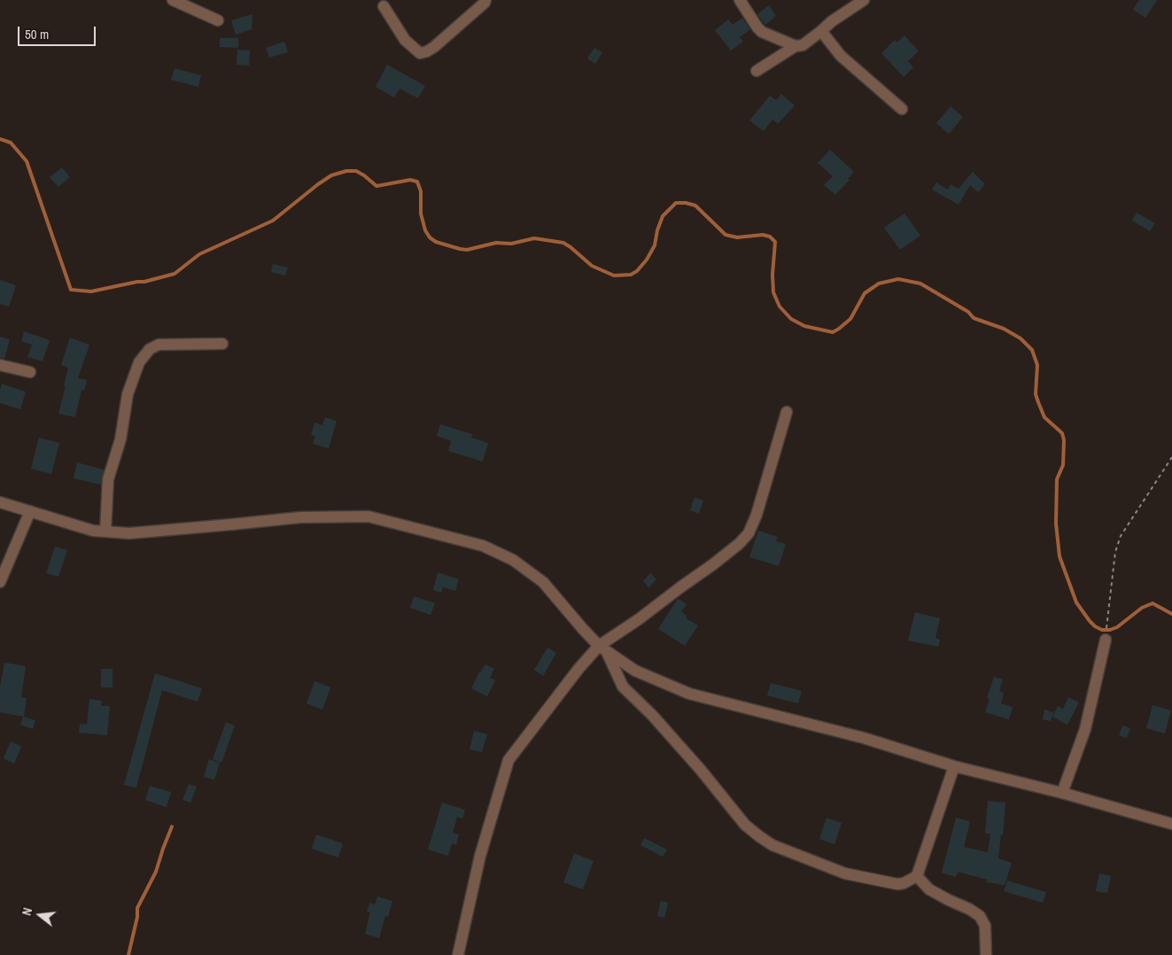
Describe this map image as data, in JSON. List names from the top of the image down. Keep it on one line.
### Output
{"scale_bar":"50 m","north":"left"}
